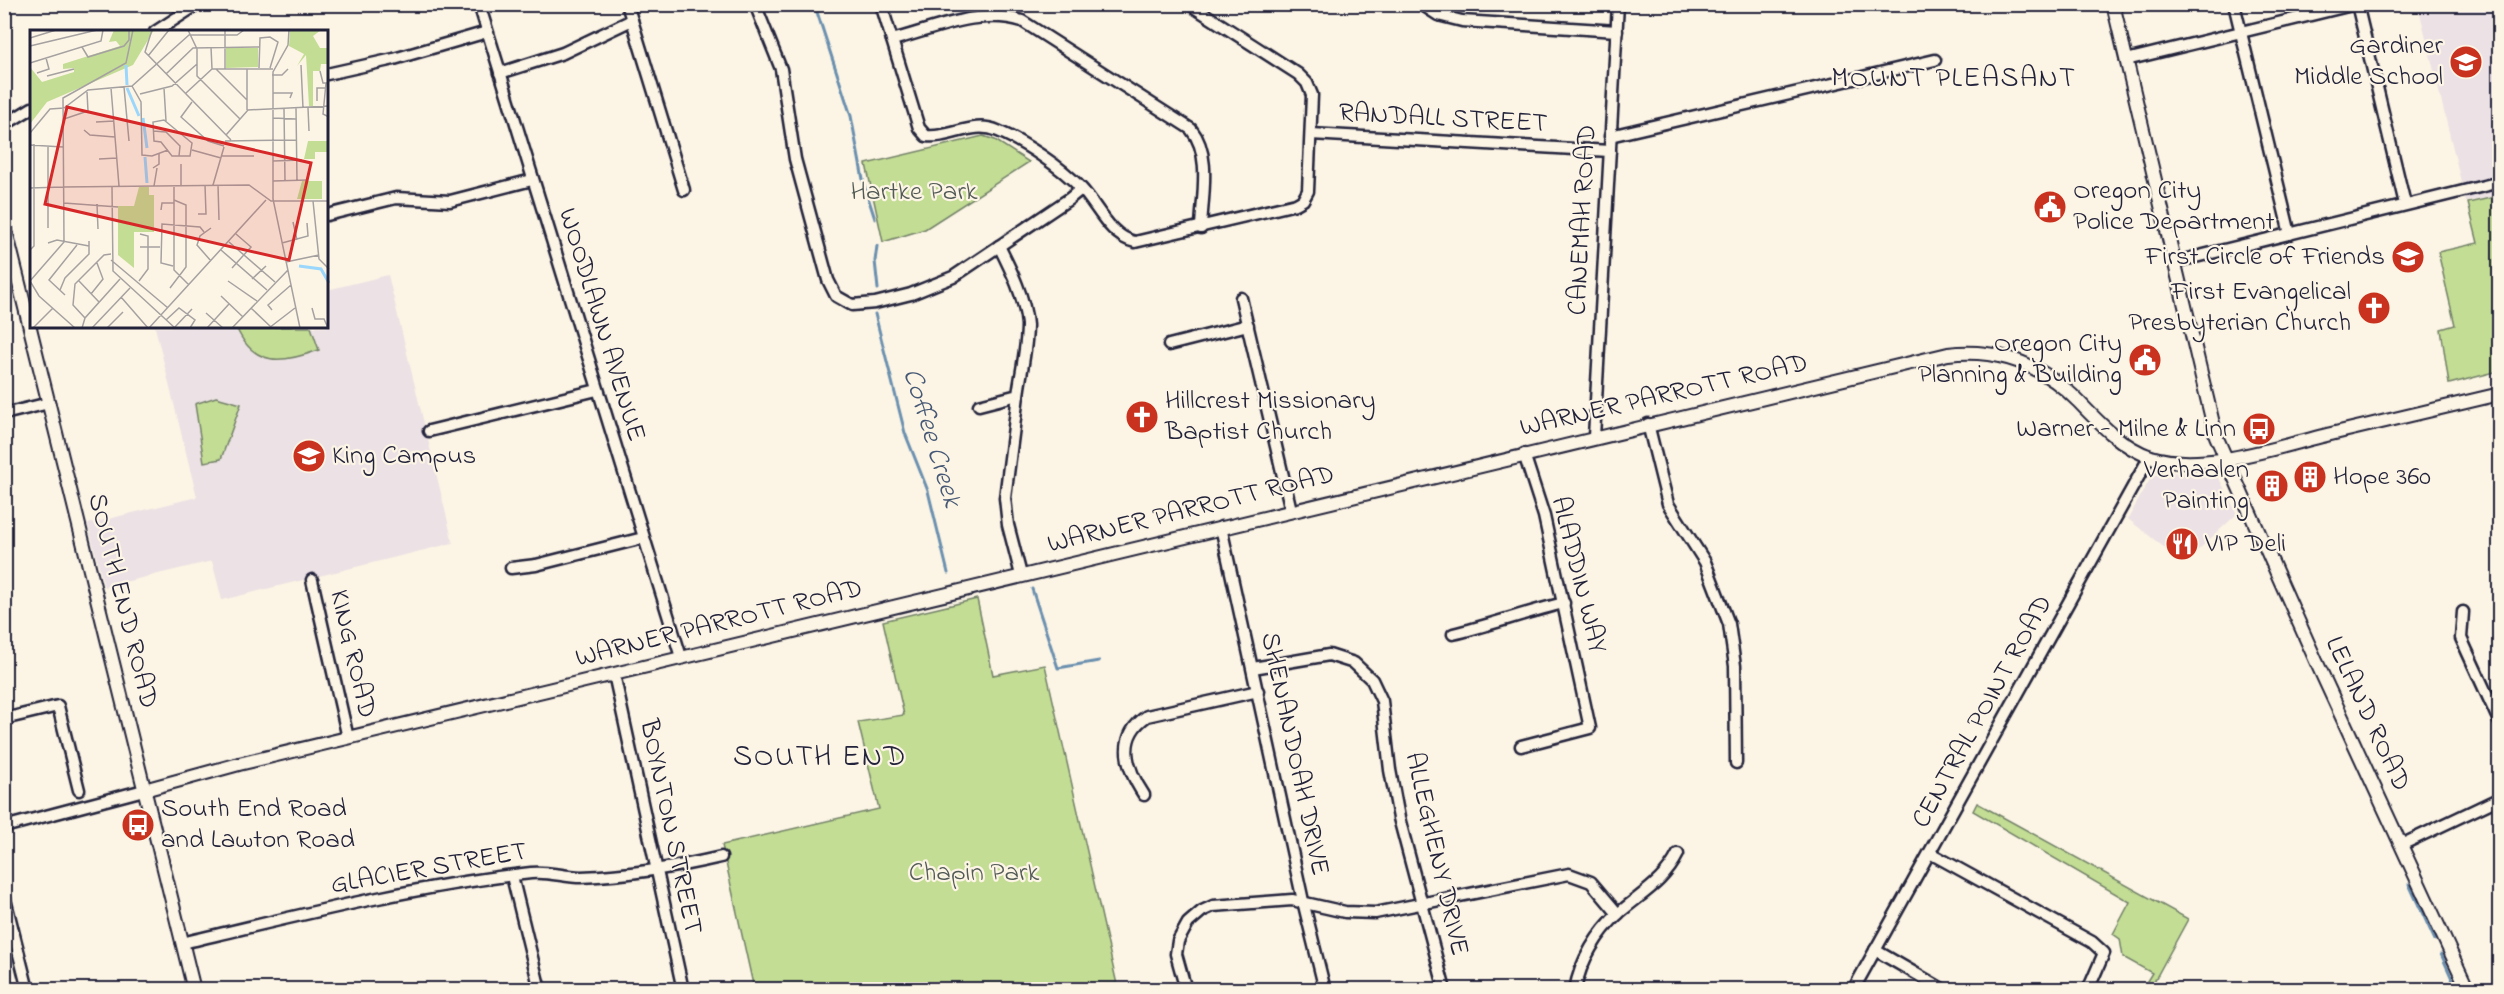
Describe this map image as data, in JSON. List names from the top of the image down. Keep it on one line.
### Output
{"streets":{"main road":["WARNER PARROTT ROAD","SOUTH END ROAD","LELAND ROAD"],"street":["RANDALL STREET","CANEMAH ROAD","WOODLAWN AVENUE","ALADDIN WAY","KING ROAD","CENTRAL POINT ROAD","SHENANDOAH DRIVE","BOYNTON STREET","ALLEGHENY DRIVE","GLACIER STREET"]},"crossings":[["RANDALL STREET","CANEMAH ROAD"],["CANEMAH ROAD","WARNER PARROTT ROAD"],["WOODLAWN AVENUE","WARNER PARROTT ROAD"],["WARNER PARROTT ROAD","ALADDIN WAY"],["WARNER PARROTT ROAD","SOUTH END ROAD"],["WARNER PARROTT ROAD","KING ROAD"],["WARNER PARROTT ROAD","CENTRAL POINT ROAD"],["WARNER PARROTT ROAD","LELAND ROAD"],["WARNER PARROTT ROAD","SHENANDOAH DRIVE"],["WARNER PARROTT ROAD","BOYNTON STREET"],["SOUTH END ROAD","GLACIER STREET"],["SHENANDOAH DRIVE","ALLEGHENY DRIVE"],["BOYNTON STREET","GLACIER STREET"]],"districts":["MOUNT PLEASANT","SOUTH END"],"water":["Coffee Creek"],"parks":["Hartke Park","Chapin Park"],"places":{"school or university":["Gardiner Middle School","First Circle of Friends","King Campus"],"public building":["Oregon City Police Department","Oregon City Planning & Building"],"church":["First Evangelical Presbyterian Church","Hillcrest Missionary Baptist Church"],"bus stop":["Warner - Milne & Linn","South End Road and Lawton Road"],"building":["Hope 360","Verhaalen Painting"],"restaurant":["VIP Deli"]}}
